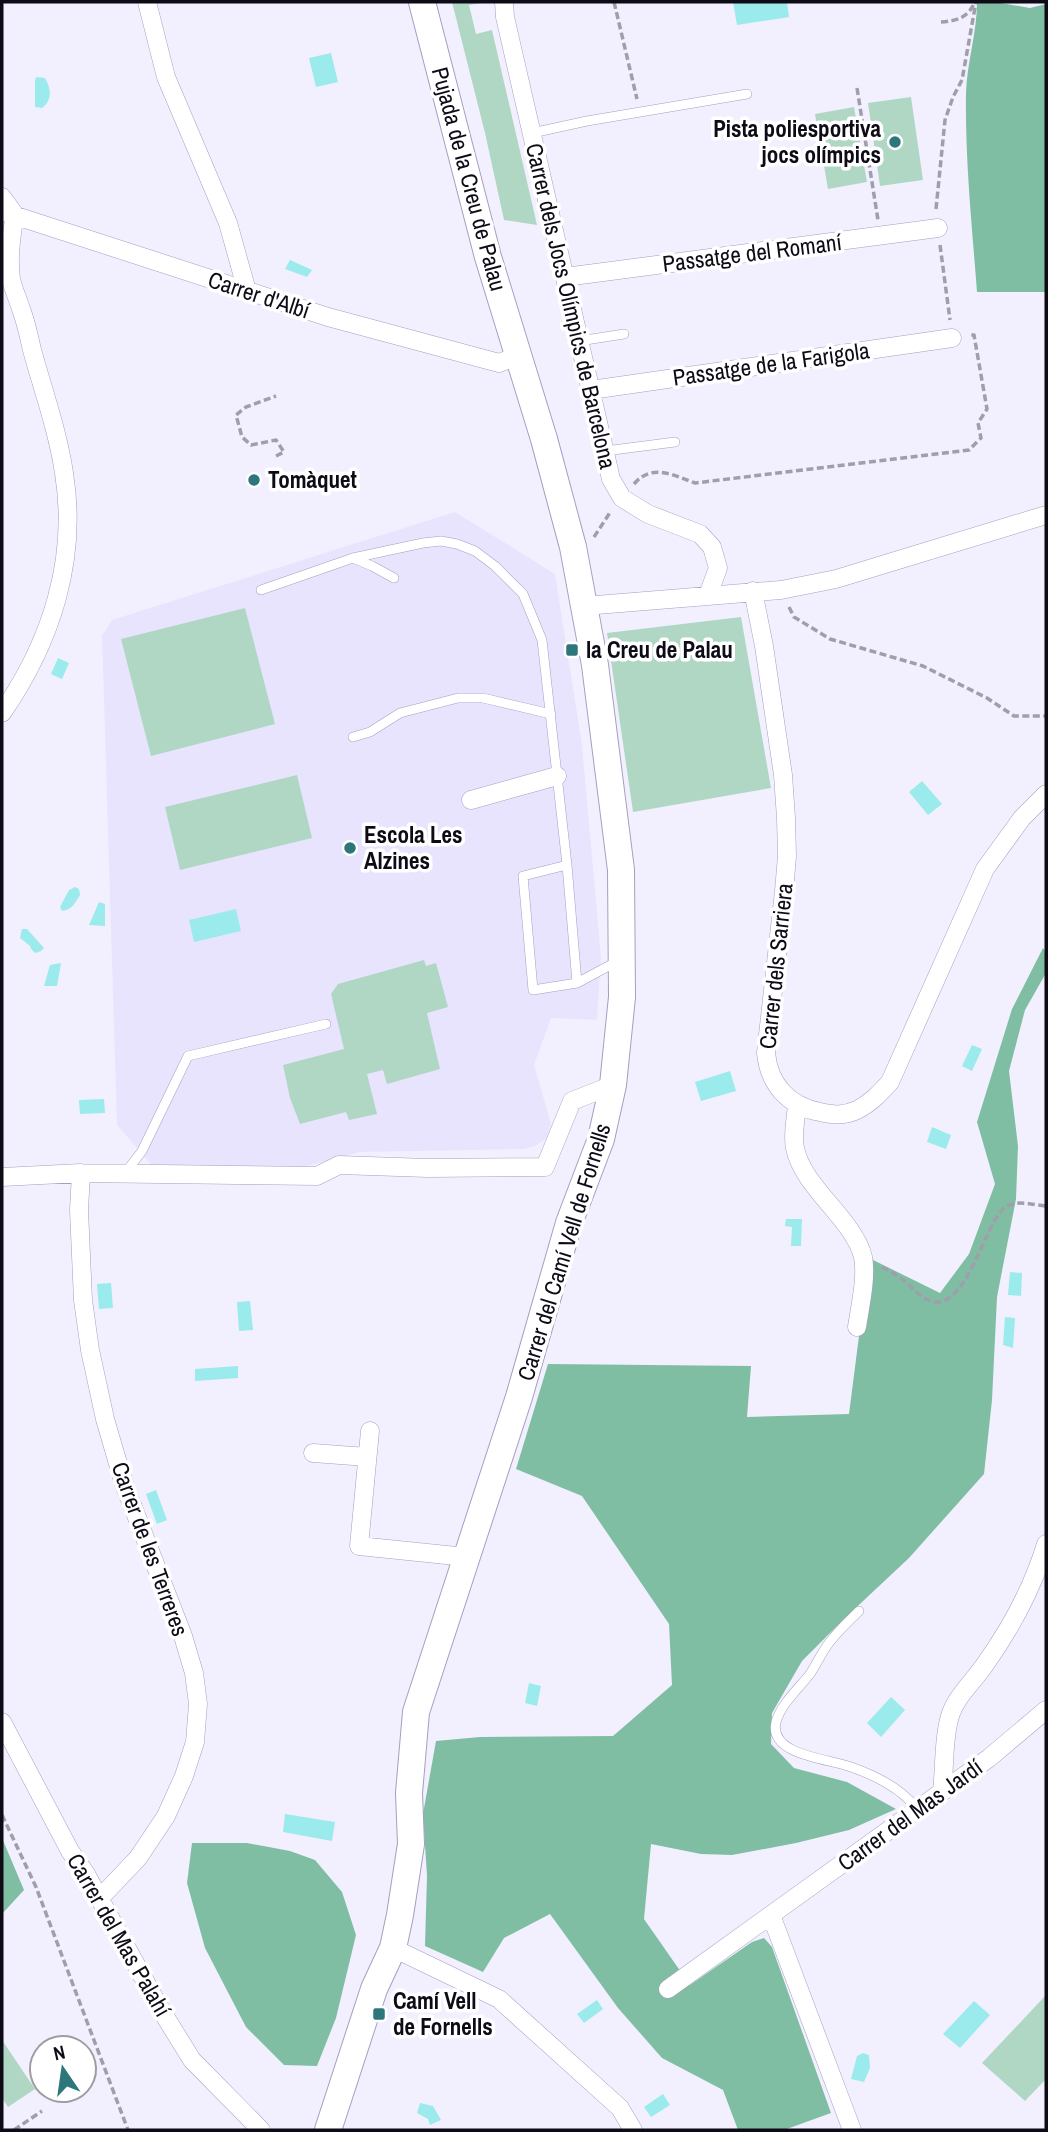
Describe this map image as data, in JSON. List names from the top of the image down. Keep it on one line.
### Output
{"streets":{"street":["Pujada de la Creu de Palau","Passatge del Romaní","Carrer d'Albí","Carrer dels Jocs Olímpics de Barcelona","Passatge de la Farigola","Carrer dels Sarriera","Carrer del Camí Vell de Fornells","Carrer de les Terreres","Carrer del Mas Jardí","Carrer del Mas Palahí"]},"crossings":[["Pujada de la Creu de Palau","Carrer d'Albí"],["Pujada de la Creu de Palau","Carrer del Camí Vell de Fornells"],["Passatge del Romaní","Carrer dels Jocs Olímpics de Barcelona"],["Carrer d'Albí","Carrer del Camí Vell de Fornells"],["Carrer dels Jocs Olímpics de Barcelona","Passatge de la Farigola"],["Carrer de les Terreres","Carrer del Mas Palahí"]],"places":{"other":["Pista poliesportiva jocs olímpics","Tomàquet","Escola Les Alzines"],"transit":["la Creu de Palau","Camí Vell de Fornells"]},"north":"top"}
